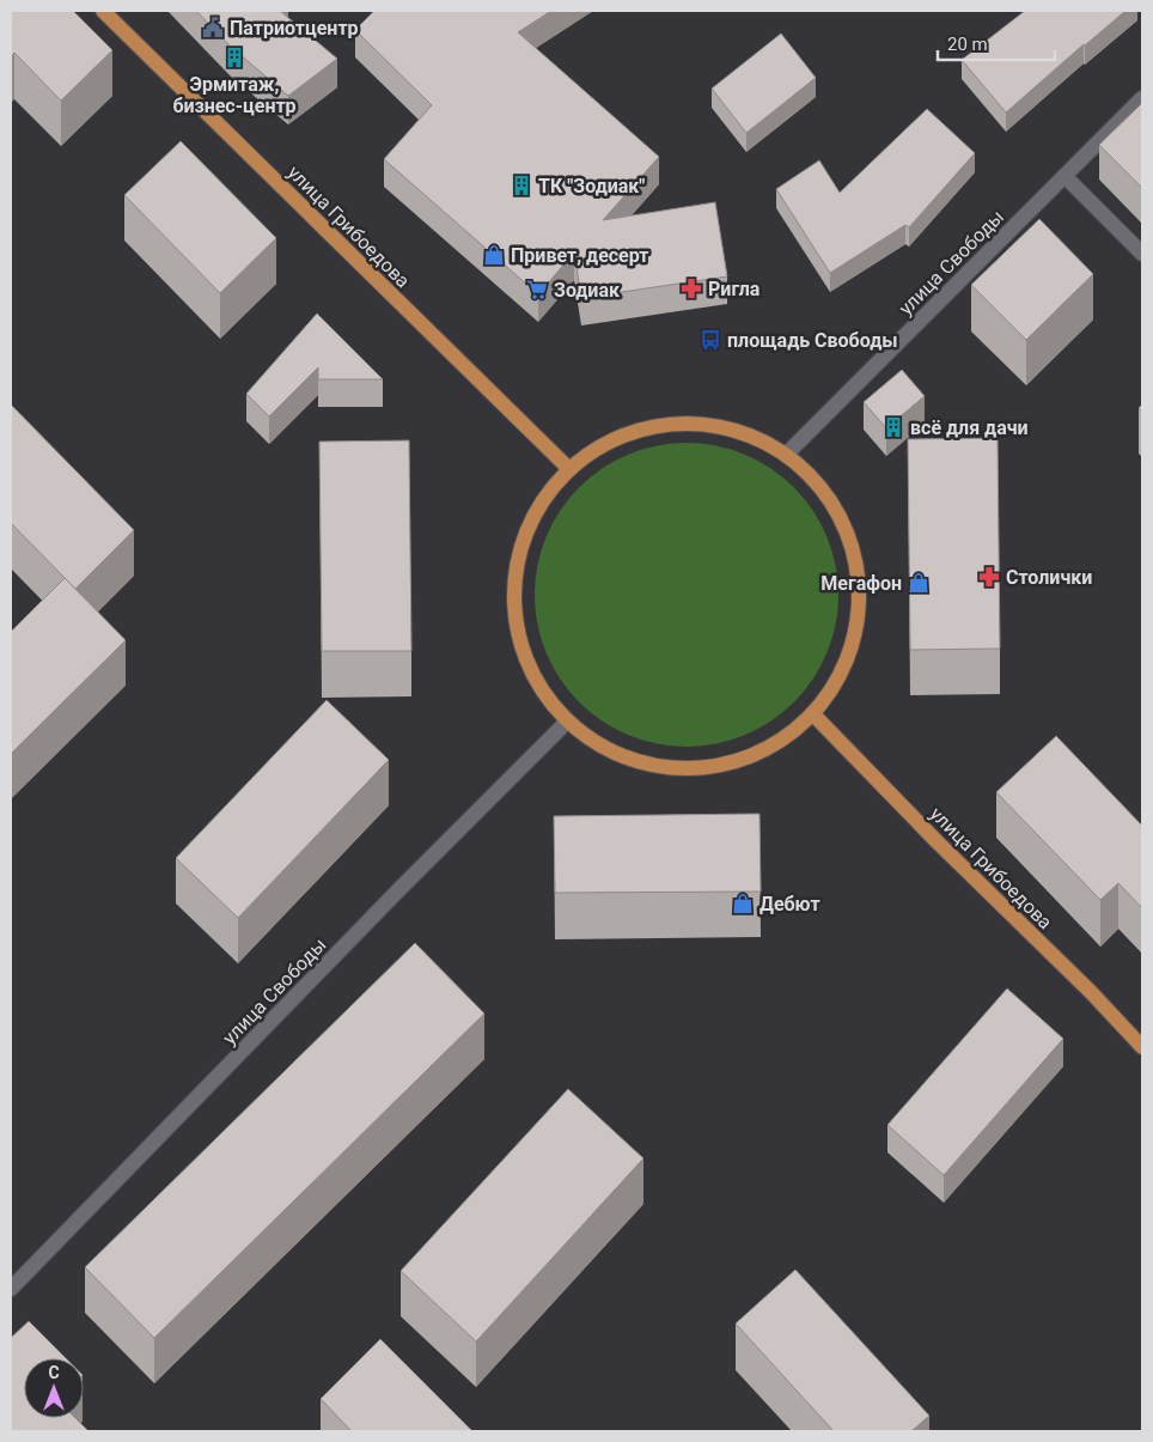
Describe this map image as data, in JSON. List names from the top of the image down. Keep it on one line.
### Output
{"streets":{"main road":["улица Грибоедова"],"street":["улица Свободы"]},"places":{"public building":["Патриотцентр"],"building":["Эрмитаж, бизнес-центр","ТК \"Зодиак\"","всё для дачи"],"shop":["Привет, десерт","Мегафон","Дебют"],"pharmacy":["Ригла","Столички"],"supermarket":["Зодиак"],"bus stop":["площадь Свободы"]},"scale_bar":"20 m","north":"top"}
